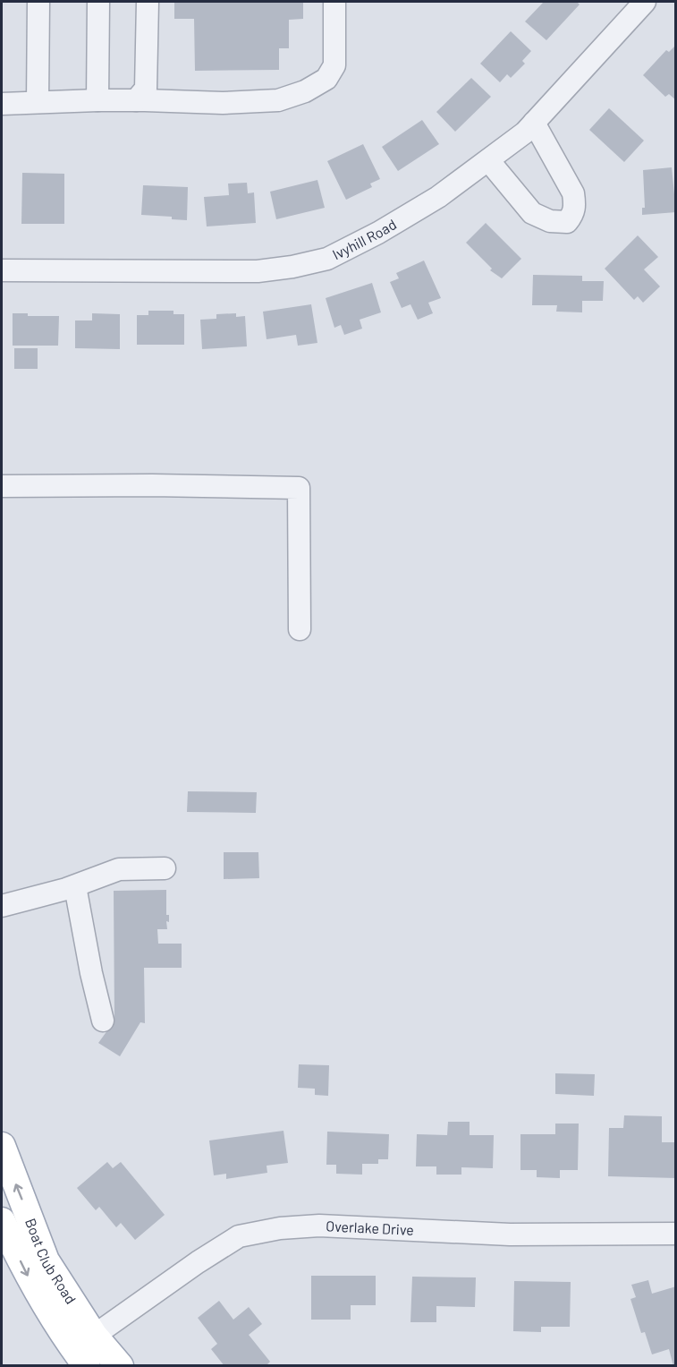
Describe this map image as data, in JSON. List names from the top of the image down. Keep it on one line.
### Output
{"streets":{"main road":["Boat Club Road"],"street":["Ivyhill Road","Overlake Drive"]},"crossings":[["Overlake Drive","Boat Club Road"]]}
